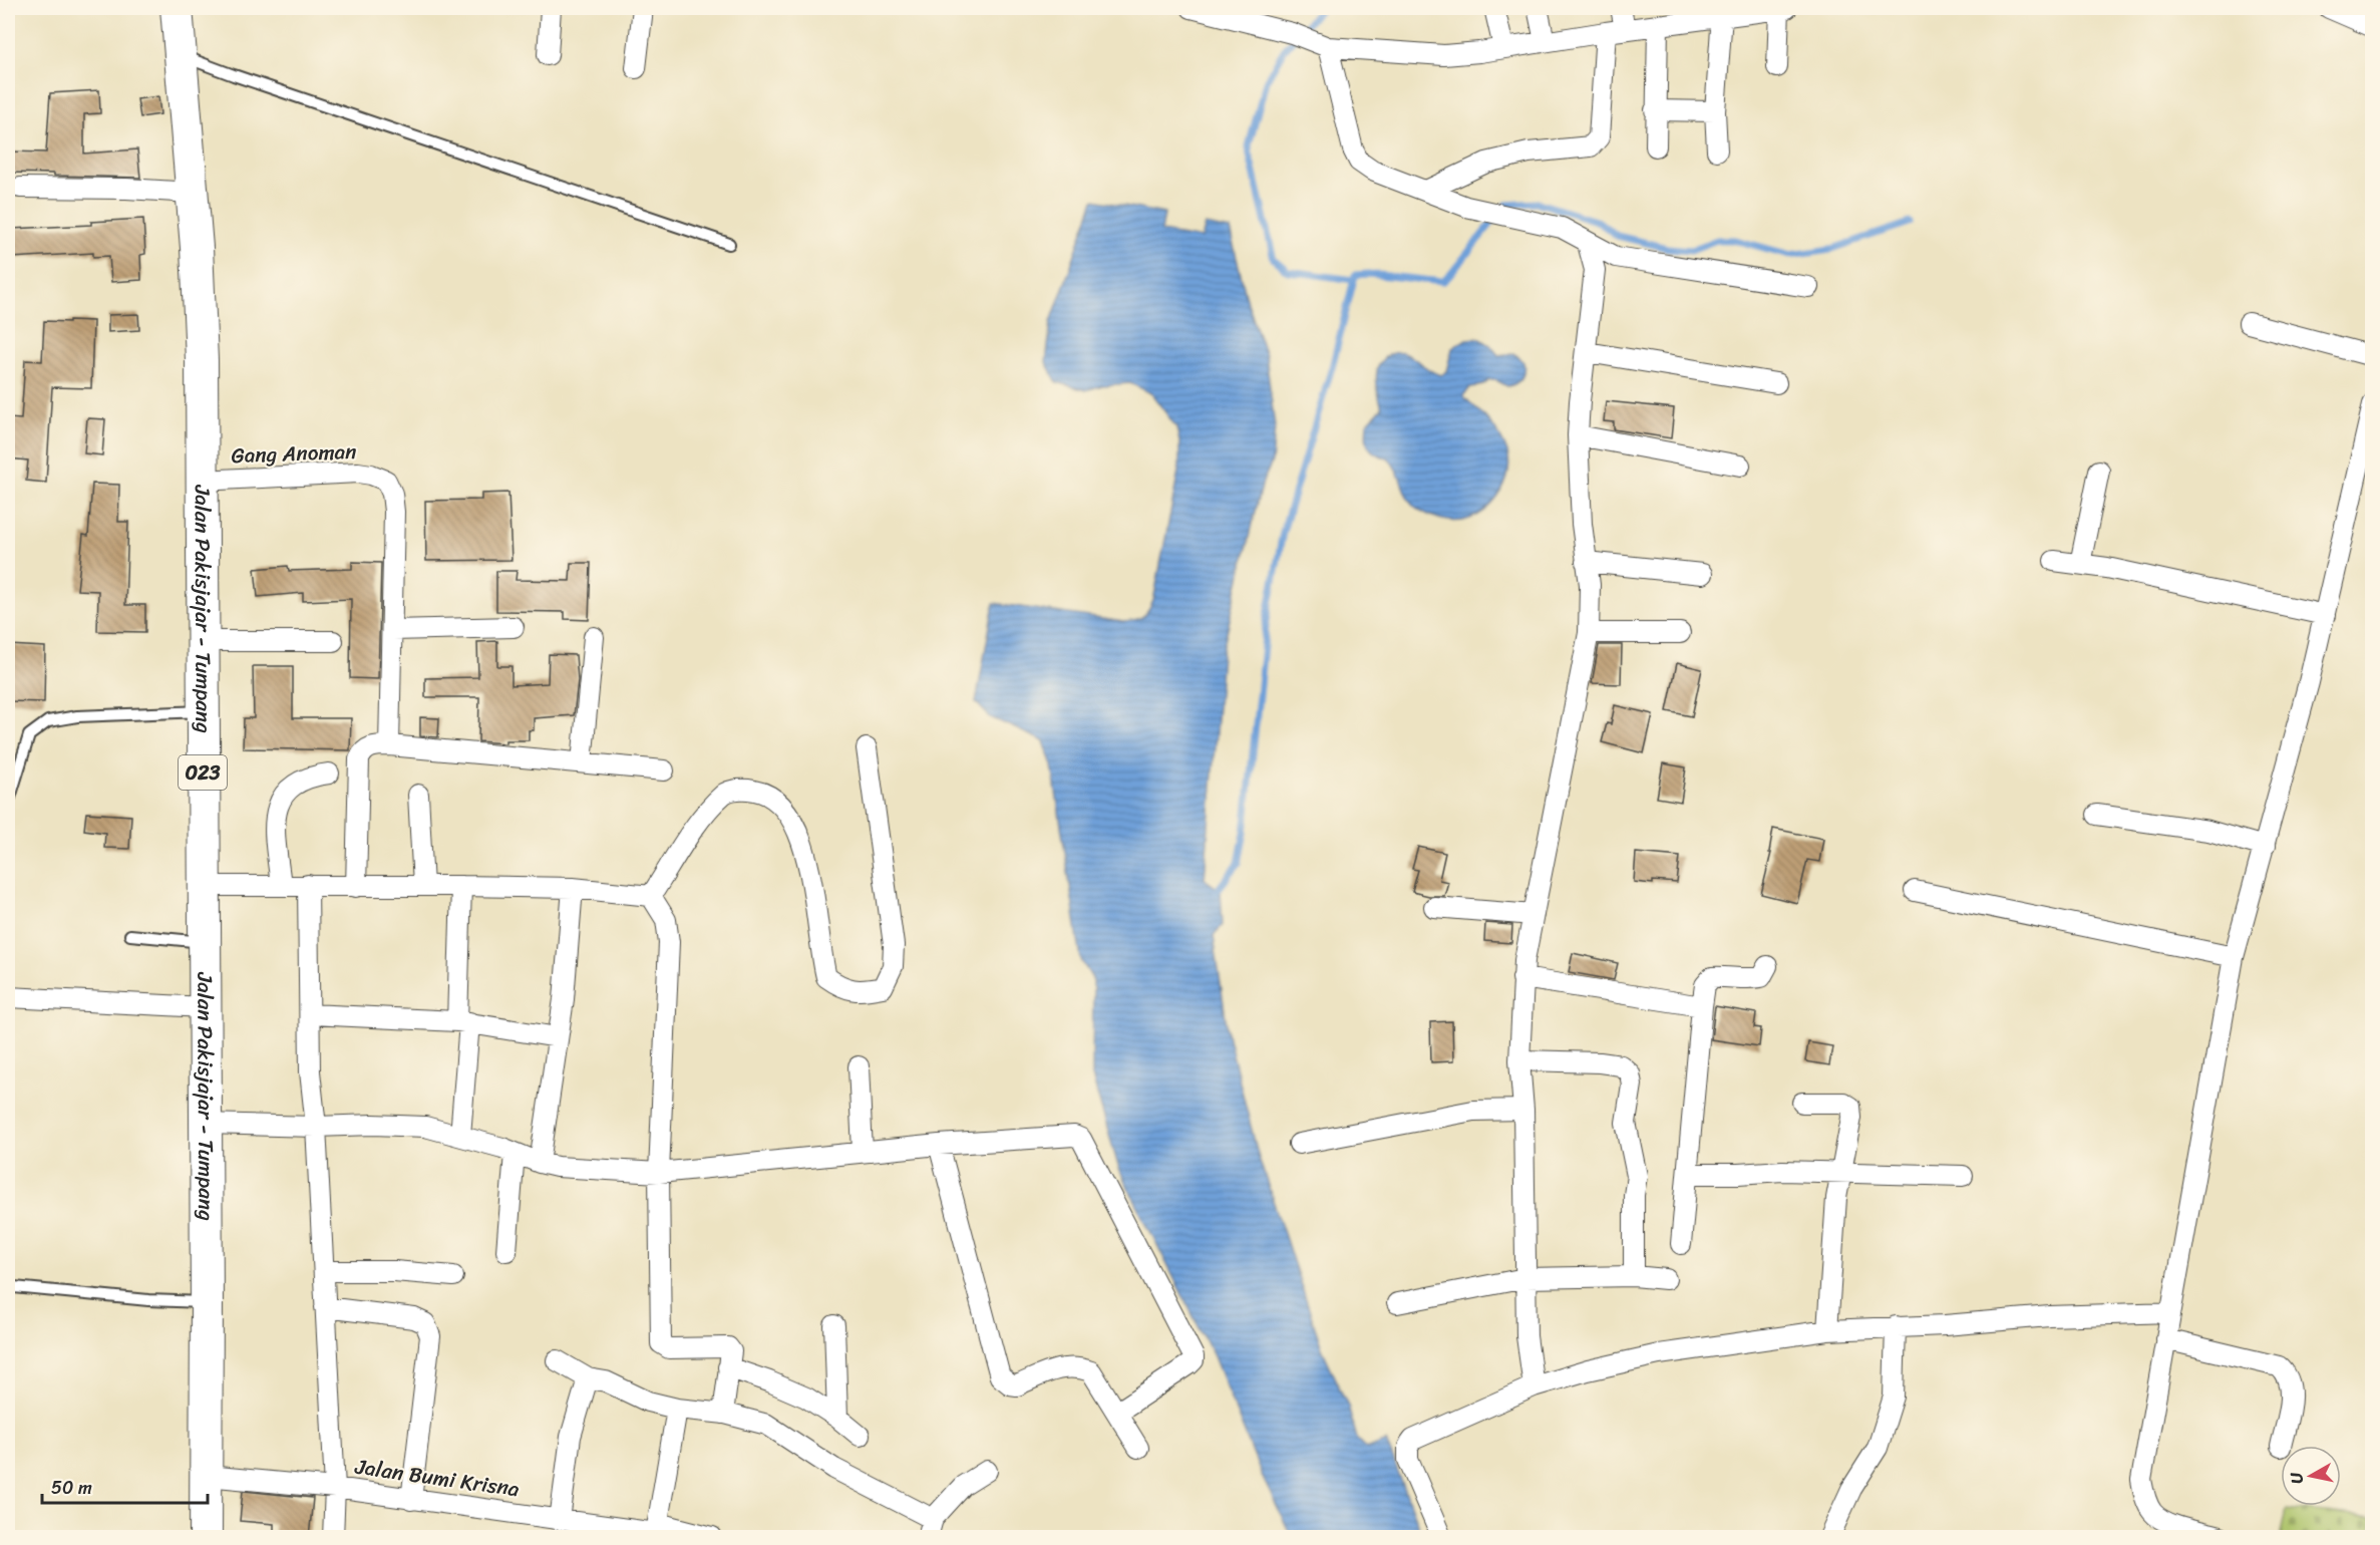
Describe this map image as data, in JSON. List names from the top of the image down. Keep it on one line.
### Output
{"streets":{"main road":["Jalan Pakisjajar - Tumpang","023"],"street":["Gang Anoman","Jalan Bumi Krisna"]},"crossings":[["Gang Anoman","Jalan Pakisjajar - Tumpang"],["Jalan Pakisjajar - Tumpang","Jalan Bumi Krisna"]],"scale_bar":"50 m","north":"left"}
